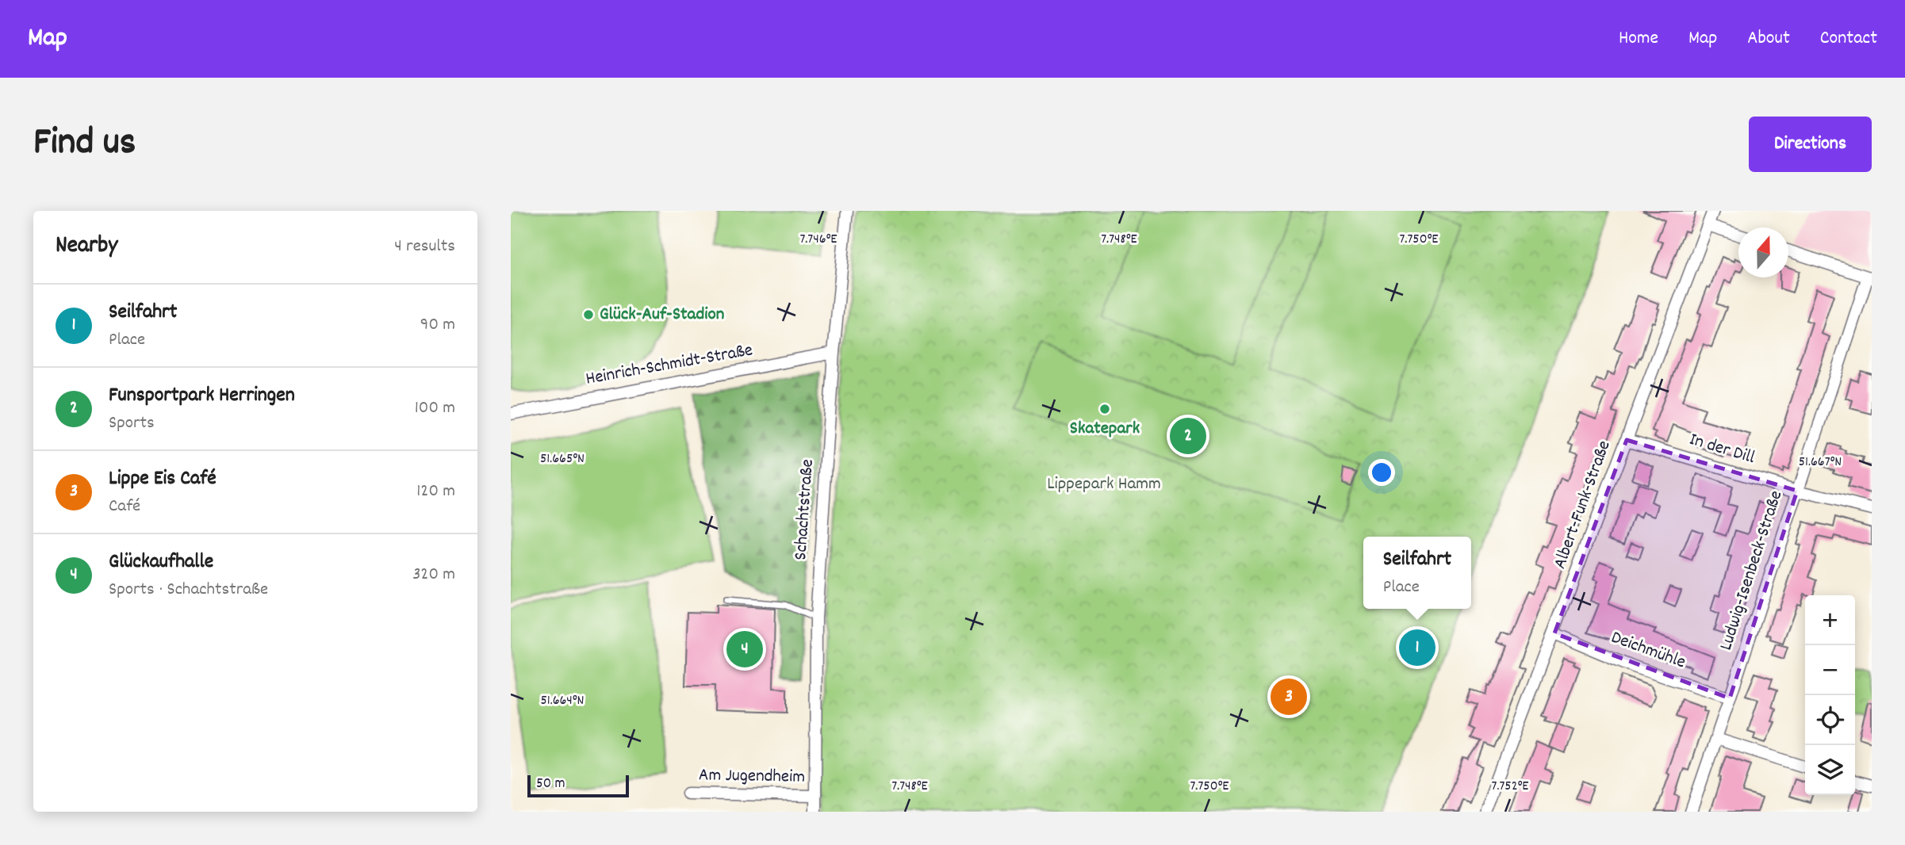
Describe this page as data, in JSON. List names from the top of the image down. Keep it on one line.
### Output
{"streets":{"street":["Heinrich-Schmidt-Straße","In der Dill","Albert-Funk-Straße","Schachtstraße","Ludwig-Isenbeck-Straße","Deichmühle","Am Jugendheim"]},"crossings":[["Heinrich-Schmidt-Straße","Schachtstraße"],["In der Dill","Albert-Funk-Straße"],["In der Dill","Ludwig-Isenbeck-Straße"],["Albert-Funk-Straße","Deichmühle"],["Schachtstraße","Am Jugendheim"],["Ludwig-Isenbeck-Straße","Deichmühle"]],"parks":["Lippepark Hamm"],"places":["Glück-Auf-Stadion","Skatepark"],"scale_bar":"50 m","north":"top","page":{"header":"Map","nav":["Home","Map","About","Contact"],"title":"Find us","buttons":"Directions","heading":["Nearby","4 results"],"list":[{"mark":"1","name":"Seilfahrt","note":"Place","value":"90 m"},{"mark":"2","name":"Funsportpark Herringen","note":"Sports","value":"100 m"},{"mark":"3","name":"Lippe Eis Café","note":"Café","value":"120 m"},{"mark":"4","name":"Glückaufhalle","note":"Sports · Schachtstraße","value":"320 m"}],"pins":["2","1","4","3"],"popup":["Seilfahrt","Place"],"map_buttons":["+","−"],"scale":"50 m"},"coordinates":["7.746°E","7.748°E","7.750°E","51.665°N","51.667°N","51.664°N","7.752°E"]}
